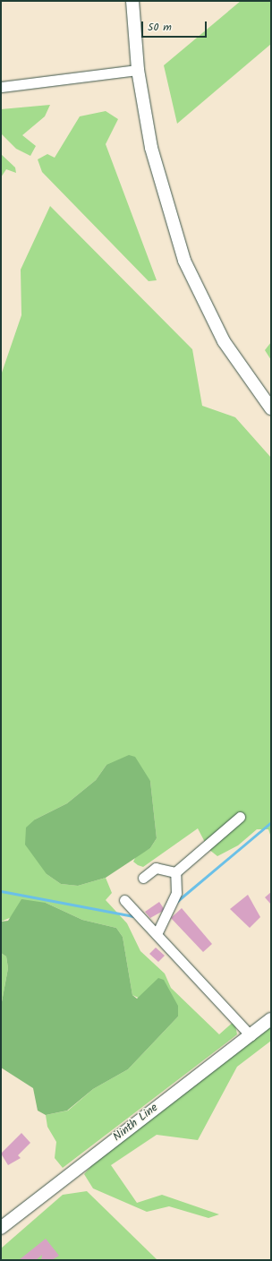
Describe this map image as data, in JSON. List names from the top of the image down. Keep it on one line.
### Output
{"streets":{"main road":["Ninth Line"]},"scale_bar":"50 m"}
